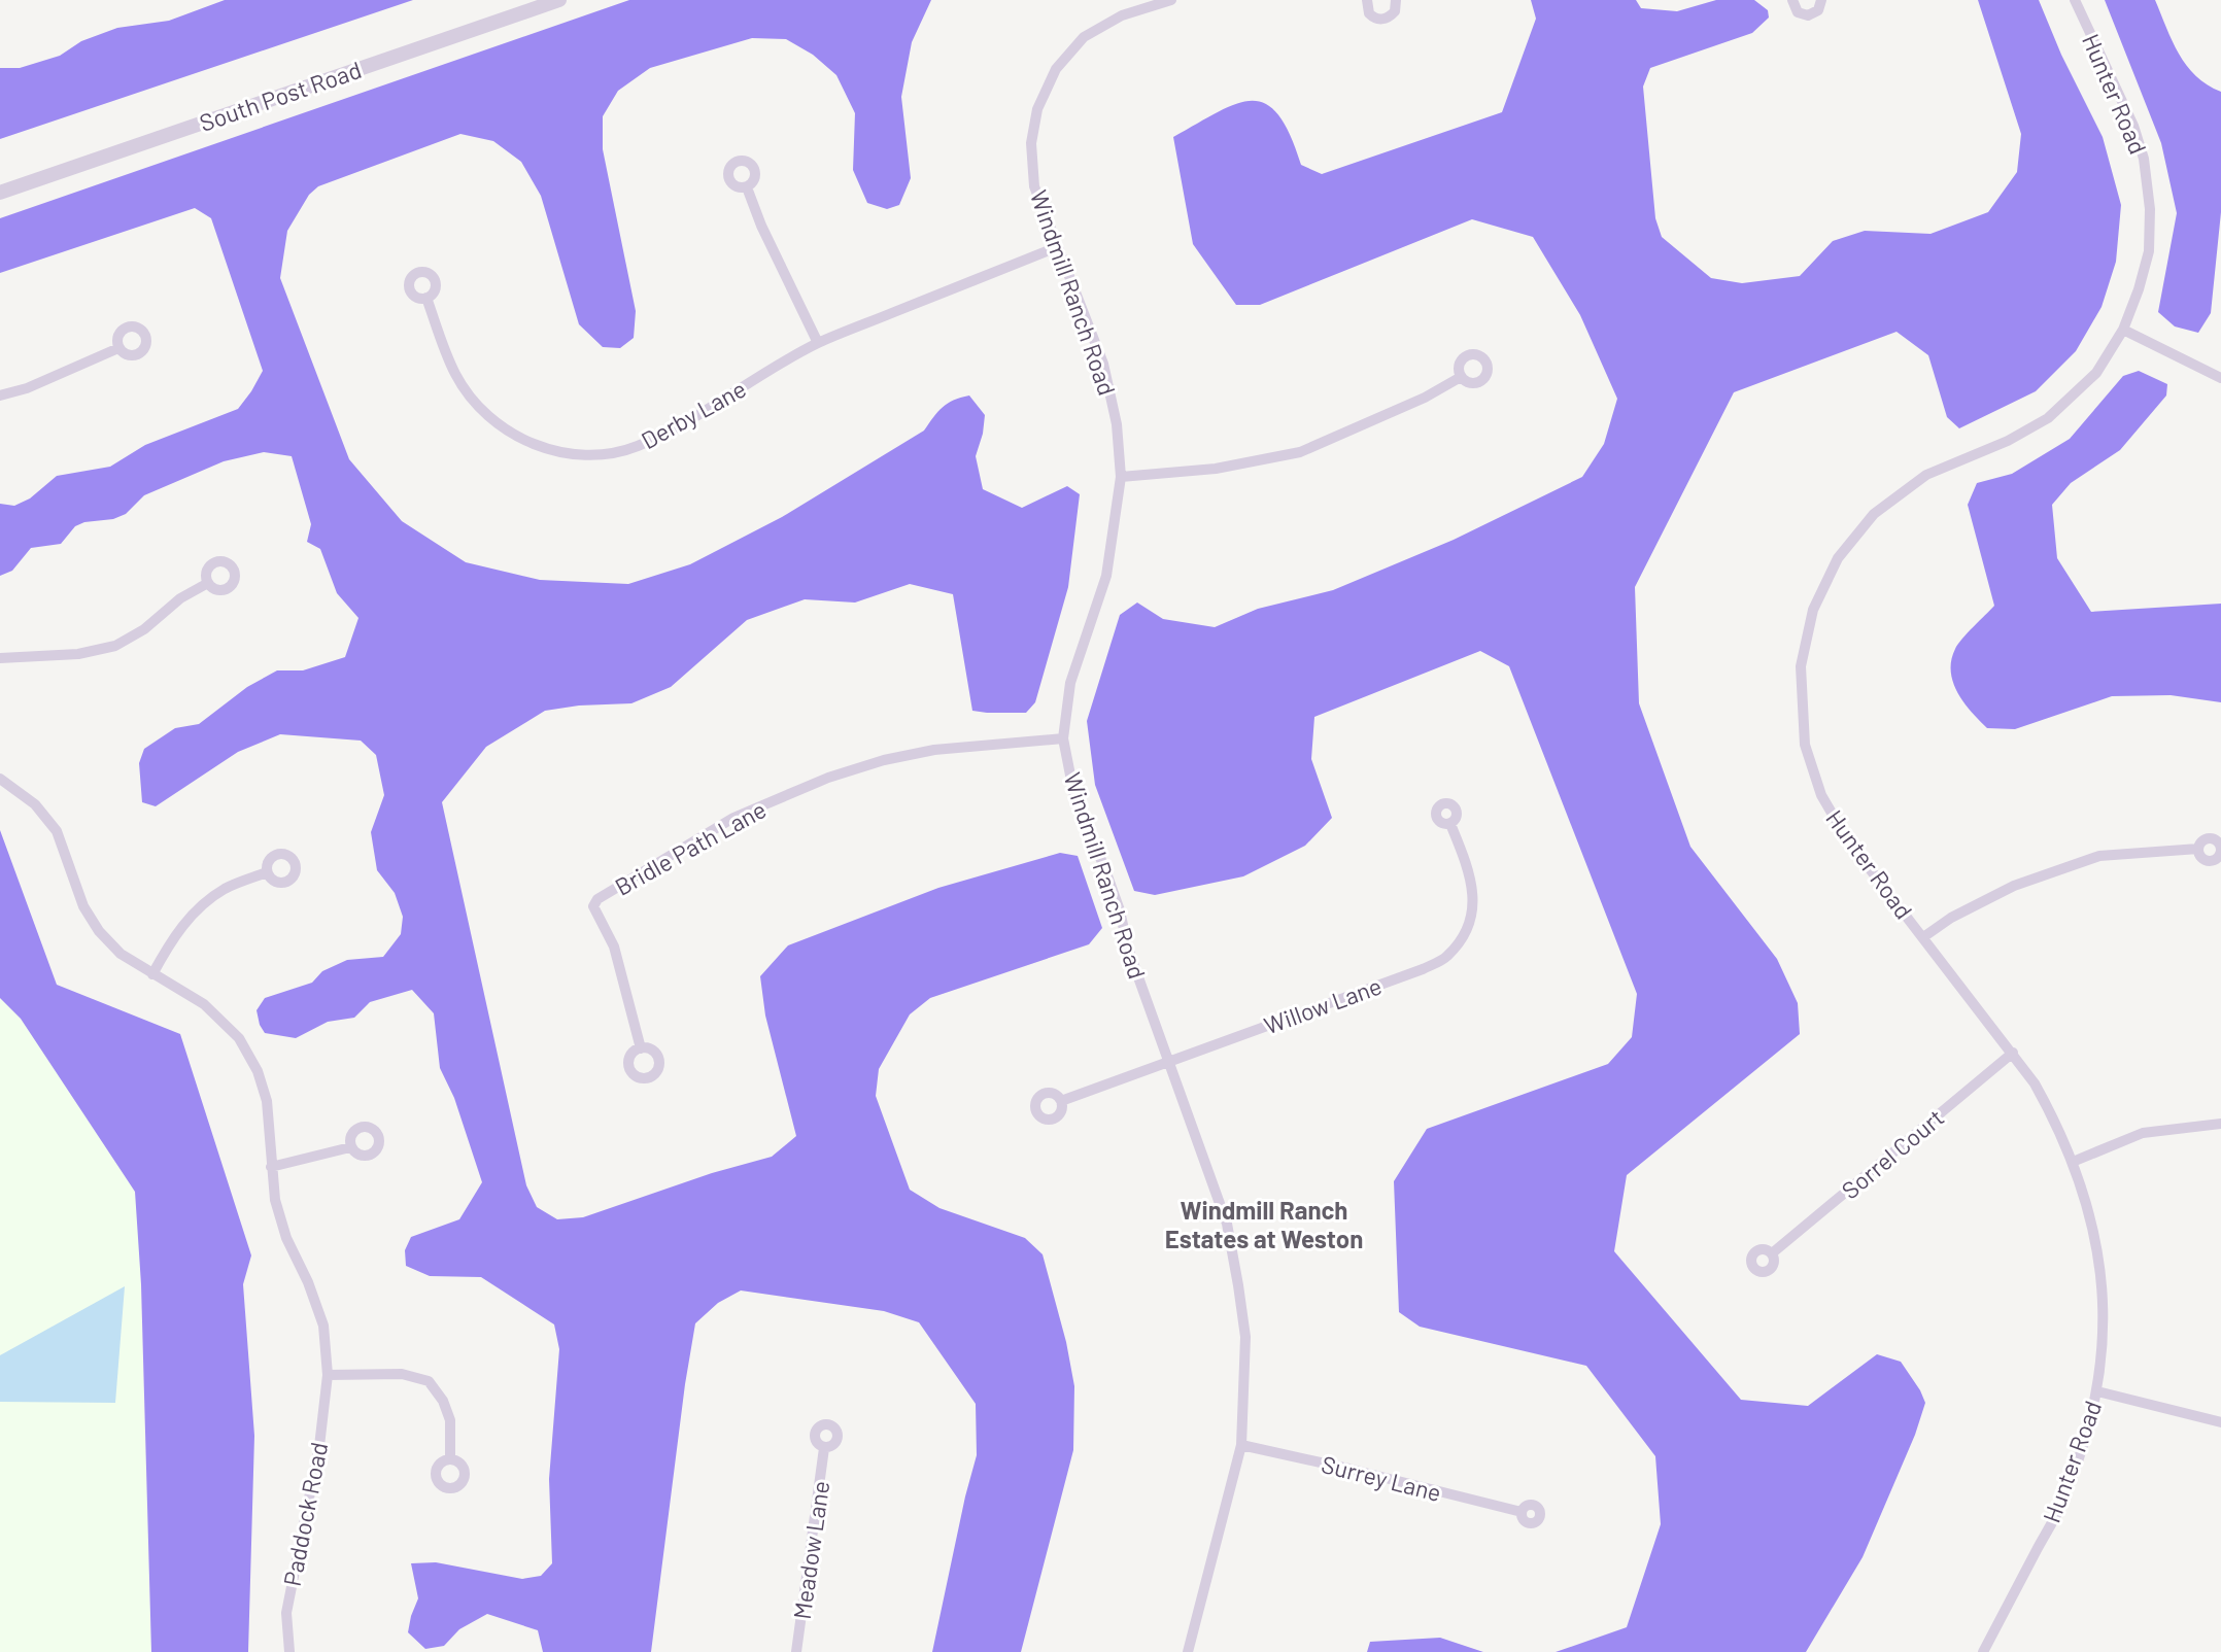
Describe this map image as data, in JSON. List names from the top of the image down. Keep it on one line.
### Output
{"streets":{"street":["Hunter Road","South Post Road","Windmill Ranch Road","Derby Lane","Bridle Path Lane","Willow Lane","Sorrel Court","Surrey Lane","Paddock Road","Meadow Lane"]},"crossings":[["Hunter Road","Sorrel Court"],["Windmill Ranch Road","Derby Lane"],["Windmill Ranch Road","Bridle Path Lane"],["Windmill Ranch Road","Willow Lane"],["Windmill Ranch Road","Surrey Lane"]],"districts":["Windmill Ranch Estates at Weston"]}
